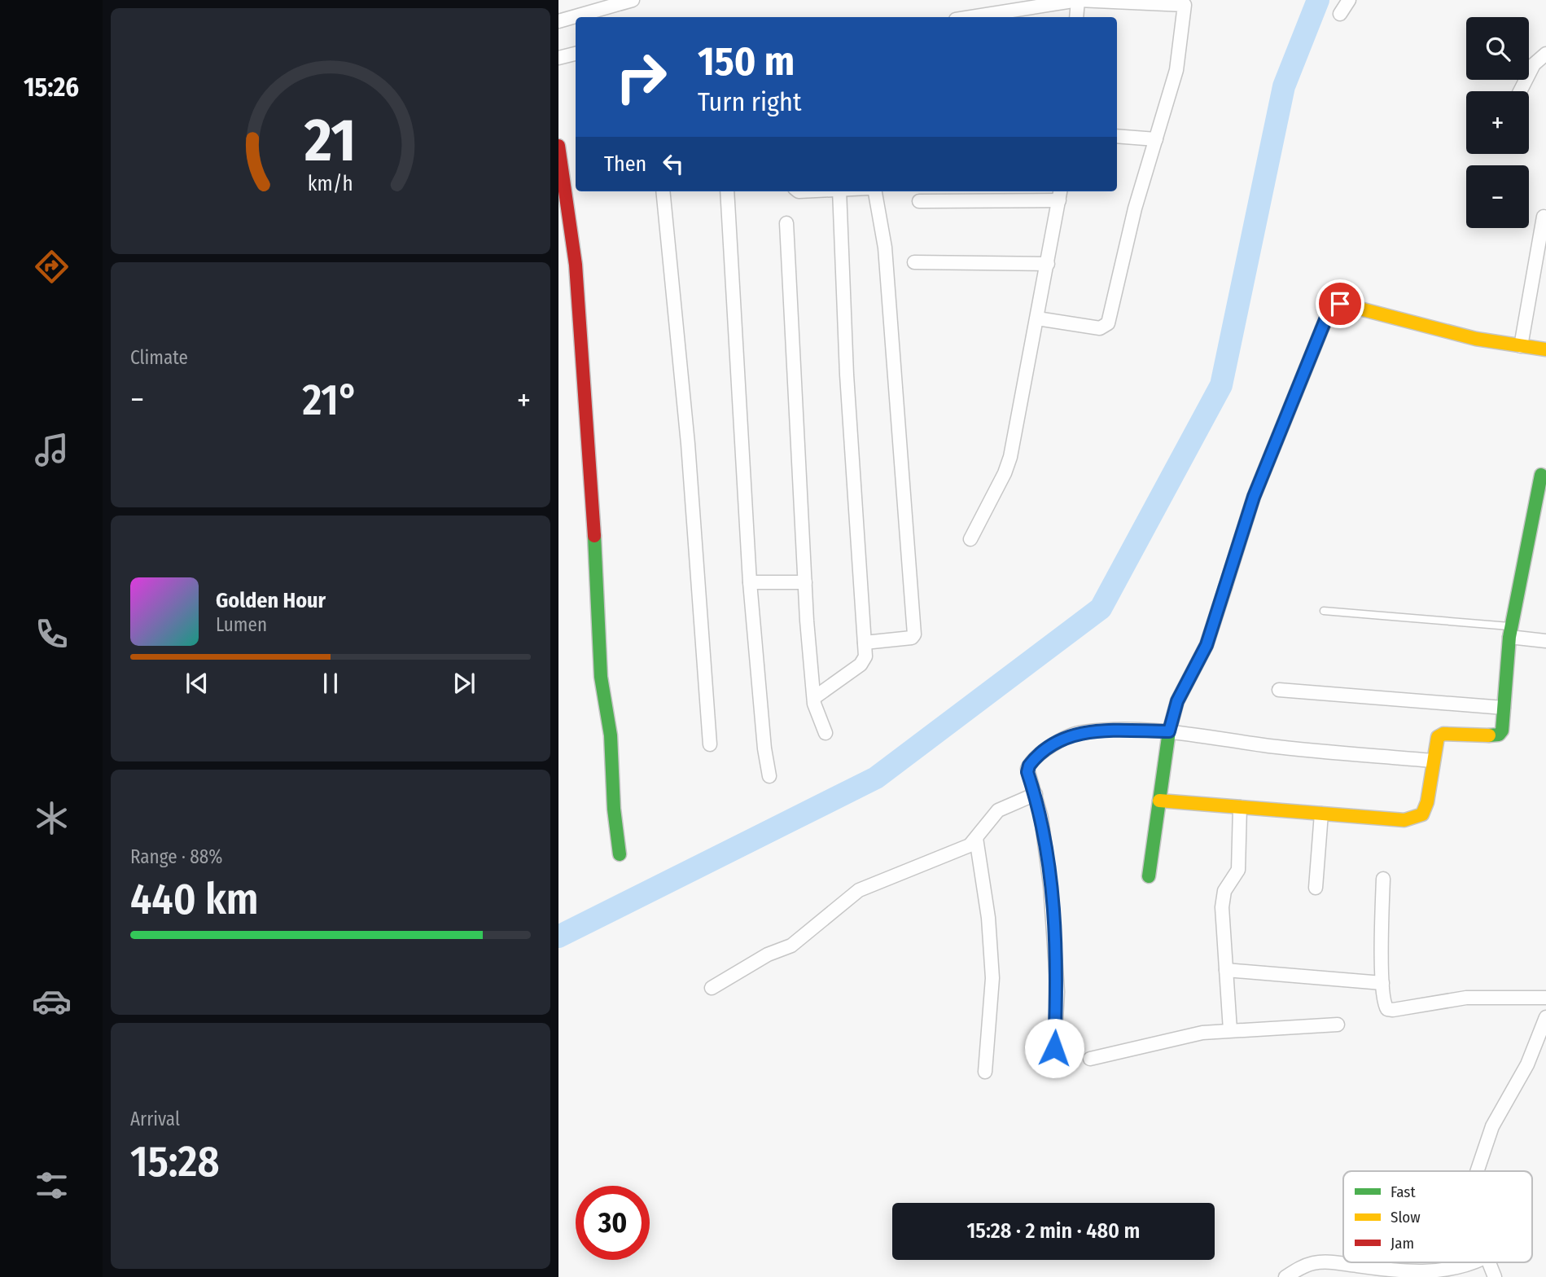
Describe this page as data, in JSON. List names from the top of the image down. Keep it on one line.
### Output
{"legend":["Fast","Slow","Jam"],"page":{"tabs":"15:26","map_buttons":["+","−"],"turn":["150 m","Turn right"],"then":"Then","tile":["Climate",["Range · 88%","440 km"],["Arrival","15:28"]],"heat":["−","21°","+"],"song":["Golden Hour","Lumen"],"limit":"30","trip":"15:28 · 2 min · 480 m","gauge":["21","km/h"]}}
